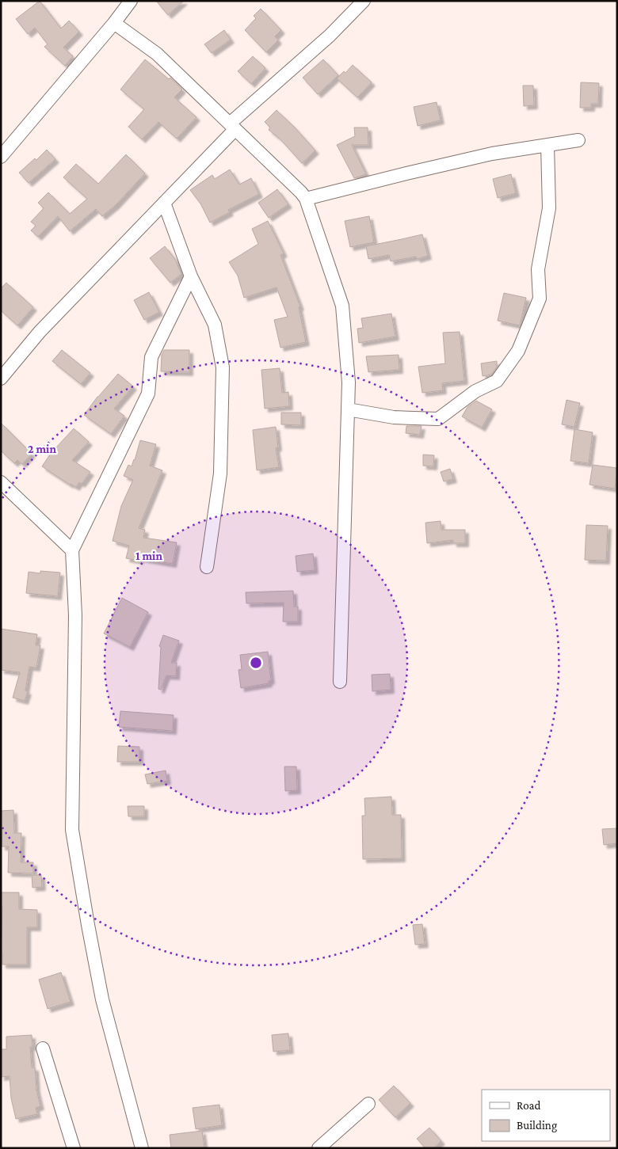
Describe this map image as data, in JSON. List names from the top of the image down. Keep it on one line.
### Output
{"legend":["Road","Building"],"rings":["2 min","1 min"]}
